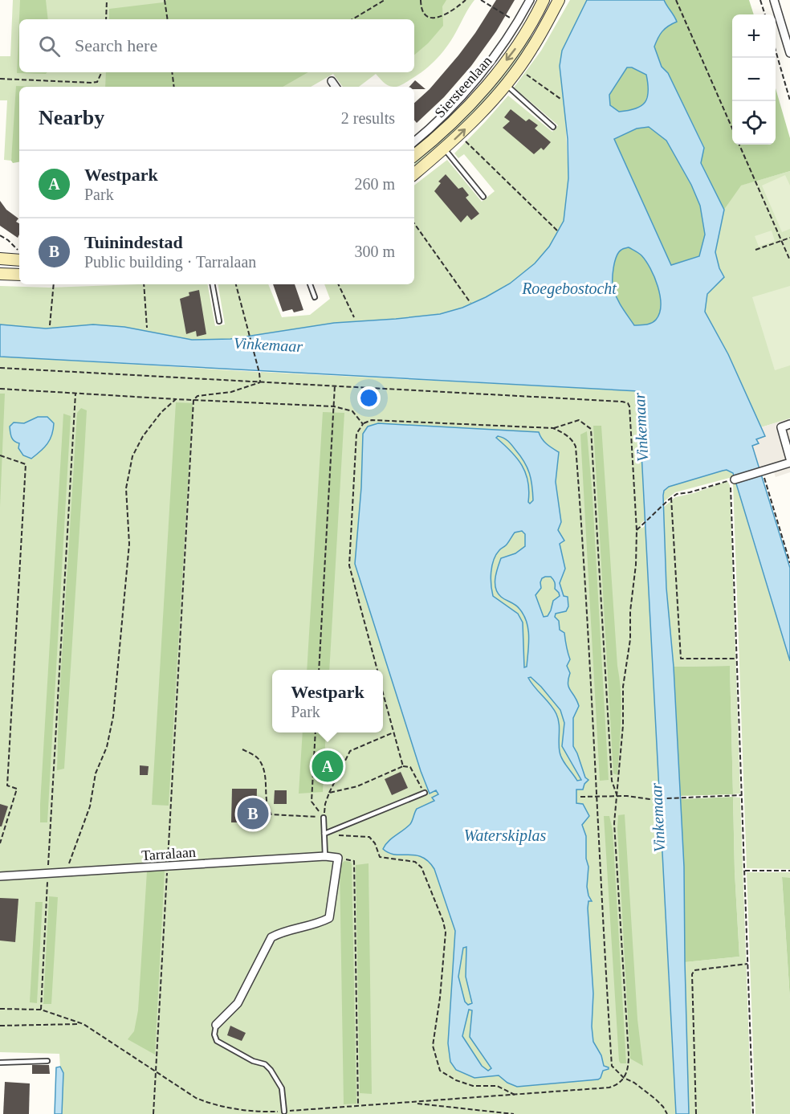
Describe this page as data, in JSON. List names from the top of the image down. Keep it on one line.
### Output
{"streets":{"main road":["Siersteenlaan"],"street":["Tarralaan"]},"water":["Roegebostocht","Vinkemaar","Waterskiplas"],"page":{"map_buttons":["+","−"],"search":"Search here","heading":["Nearby","2 results"],"list":[{"mark":"A","name":"Westpark","note":"Park","value":"260 m"},{"mark":"B","name":"Tuinindestad","note":"Public building · Tarralaan","value":"300 m"}],"popup":["Westpark","Park"],"pins":["A","B"]}}
